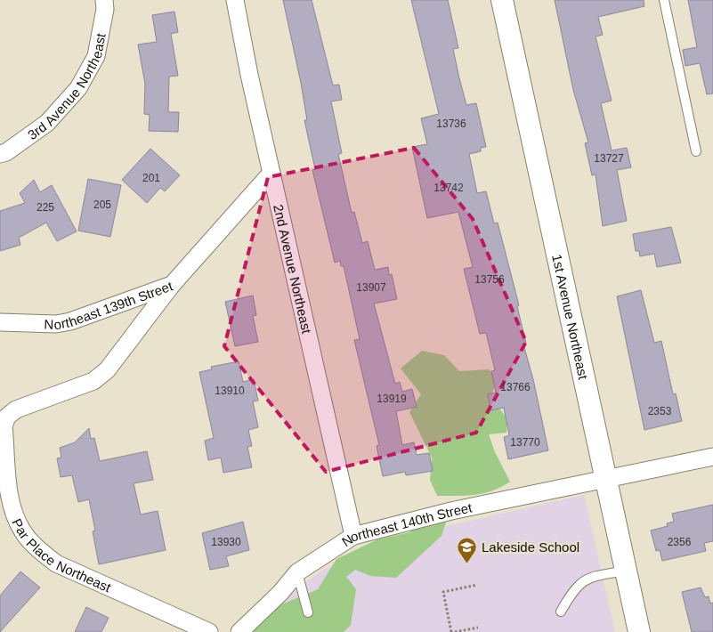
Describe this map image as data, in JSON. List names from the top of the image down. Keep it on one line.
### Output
{"streets":{"street":["3rd Avenue Northeast","2nd Avenue Northeast","Northeast 139th Street","1st Avenue Northeast","Northeast 140th Street","Par Place Northeast"]},"crossings":[["2nd Avenue Northeast","Northeast 139th Street"],["2nd Avenue Northeast","Northeast 140th Street"],["Northeast 139th Street","Par Place Northeast"],["1st Avenue Northeast","Northeast 140th Street"]],"places":{"school or university":["Lakeside School"]},"house_numbers":["13736","13727","201","13742","205","225","13756","13907","13766","13910","13919","2353","13770","13930","2356"]}
